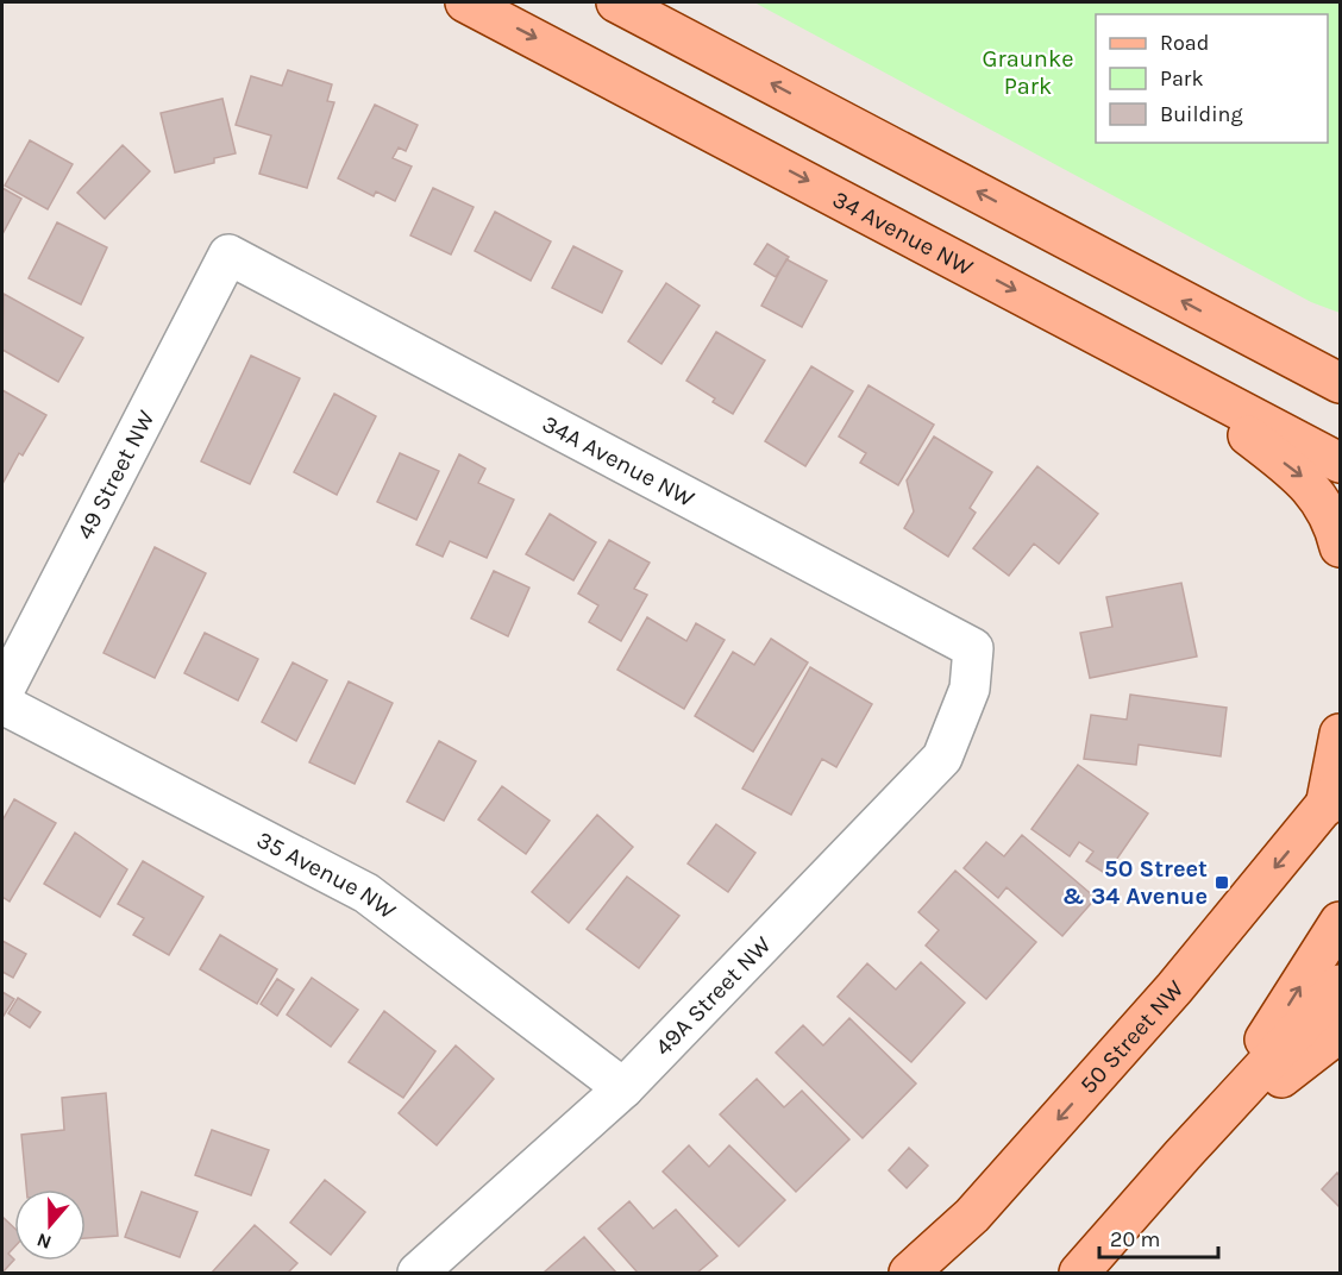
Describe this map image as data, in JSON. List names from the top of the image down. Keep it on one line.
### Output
{"streets":{"main road":["34 Avenue NW","50 Street NW"],"street":["34A Avenue NW","49 Street NW","35 Avenue NW","49A Street NW"]},"crossings":[["34A Avenue NW","49 Street NW"],["34A Avenue NW","49A Street NW"],["35 Avenue NW","49A Street NW"]],"parks":["Graunke Park"],"places":{"transit":["50 Street & 34 Avenue"]},"legend":["Road","Park","Building"],"scale_bar":"20 m","north":"bottom"}
